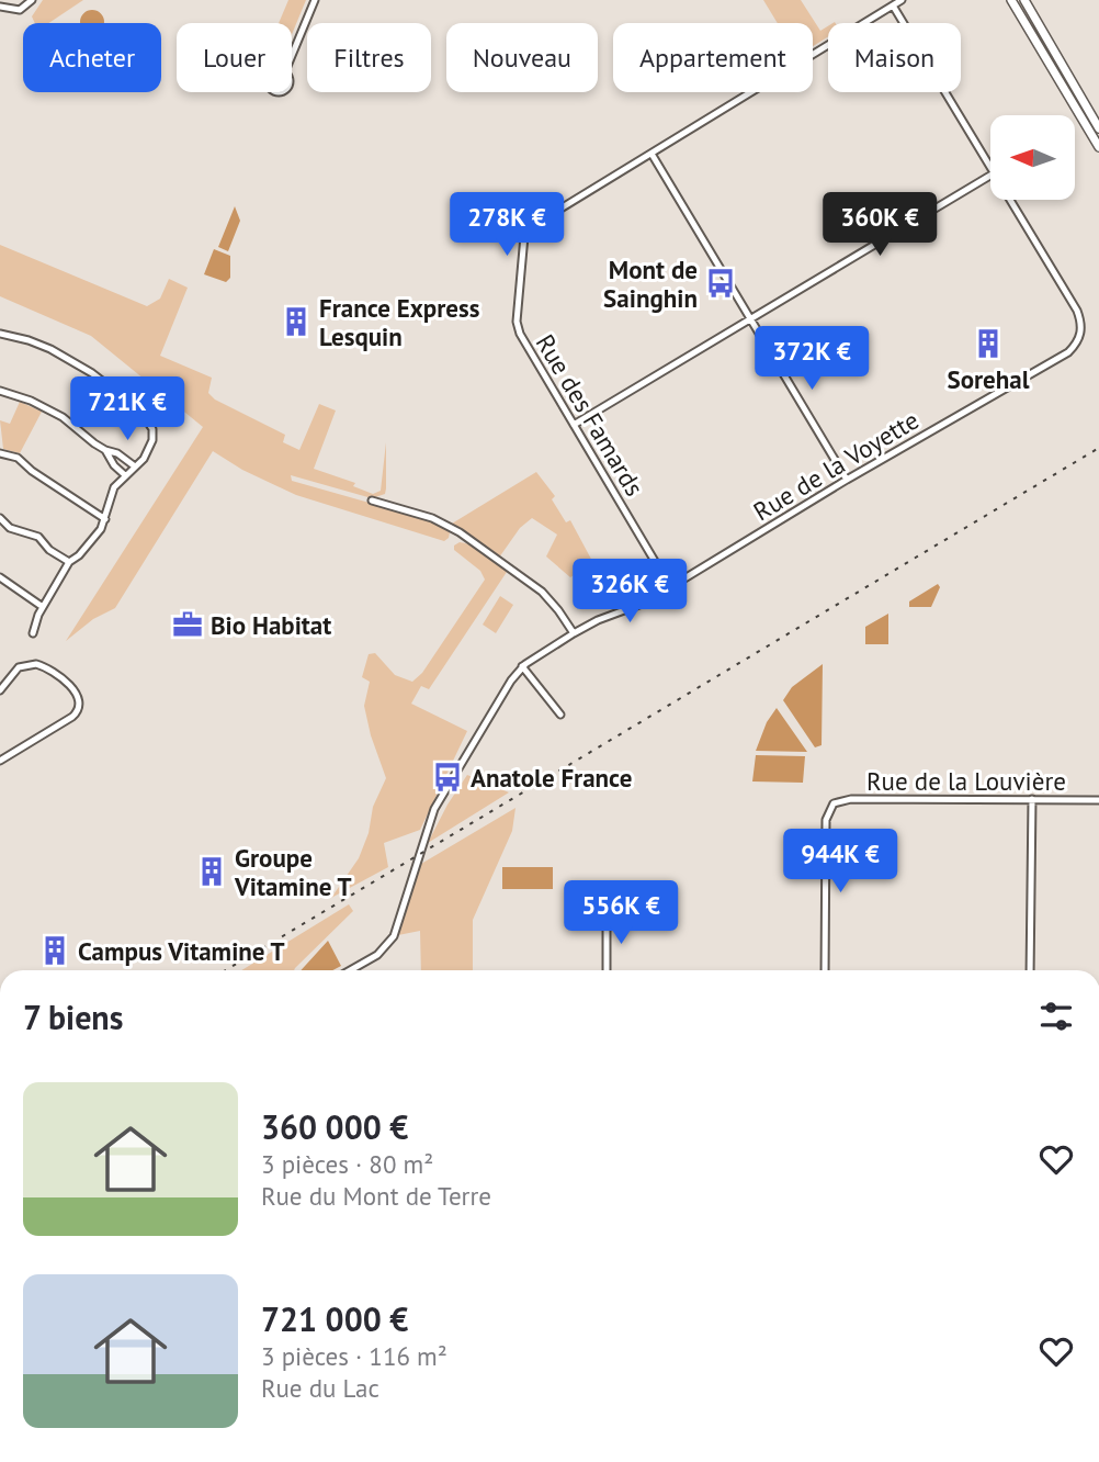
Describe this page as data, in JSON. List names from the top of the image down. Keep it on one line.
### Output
{"streets":{"street":["Rue des Famards","Rue de la Voyette","Rue de la Louvière"]},"crossings":[["Rue des Famards","Rue de la Voyette"]],"places":{"bus stop":["Mont de Sainghin","Anatole France"],"building":["France Express Lesquin","Sorehal","Groupe Vitamine T","Campus Vitamine T"],"office":["Bio Habitat"]},"north":"left","page":{"chip":["Acheter","Louer","Filtres","Nouveau","Appartement","Maison"],"price":["278K €","360K €","372K €","721K €","326K €","944K €","556K €"],"heading":"7 biens","list":[{"name":"360 000 €","note":"3 pièces · 80 m² · Rue du Mont de Terre"},{"name":"721 000 €","note":"3 pièces · 116 m² · Rue du Lac"}]}}
